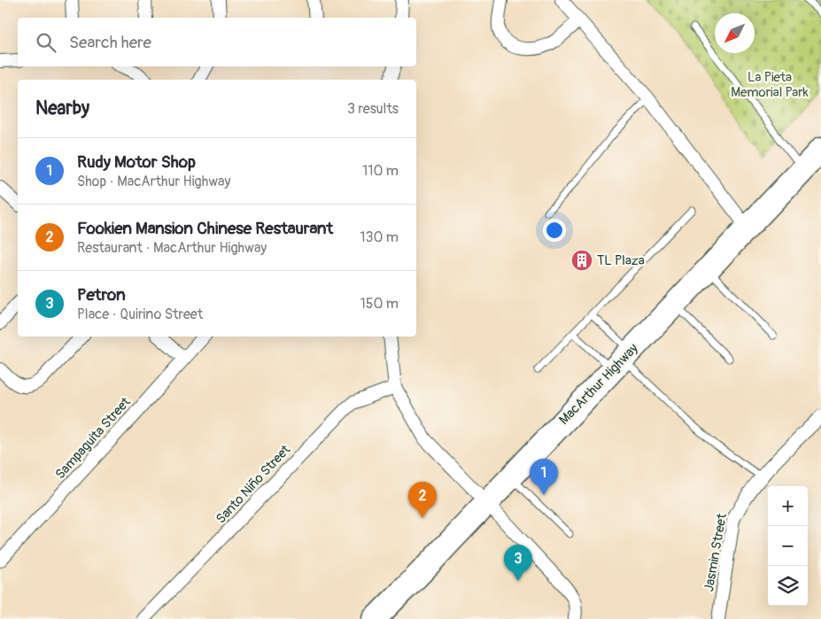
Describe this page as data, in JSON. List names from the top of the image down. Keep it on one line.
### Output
{"streets":{"highway":["MacArthur Highway"],"street":["Sampaguita Street","Santo Niño Street","Jasmin Street"]},"parks":["La Pieta Memorial Park"],"places":{"building":["TL Plaza"]},"north":"bottom left","page":{"search":"Search here","heading":["Nearby","3 results"],"list":[{"mark":"1","name":"Rudy Motor Shop","note":"Shop · MacArthur Highway","value":"110 m"},{"mark":"2","name":"Fookien Mansion Chinese Restaurant","note":"Restaurant · MacArthur Highway","value":"130 m"},{"mark":"3","name":"Petron","note":"Place · Quirino Street","value":"150 m"}],"pins":["1","2","3"],"map_buttons":["+","−"]}}
